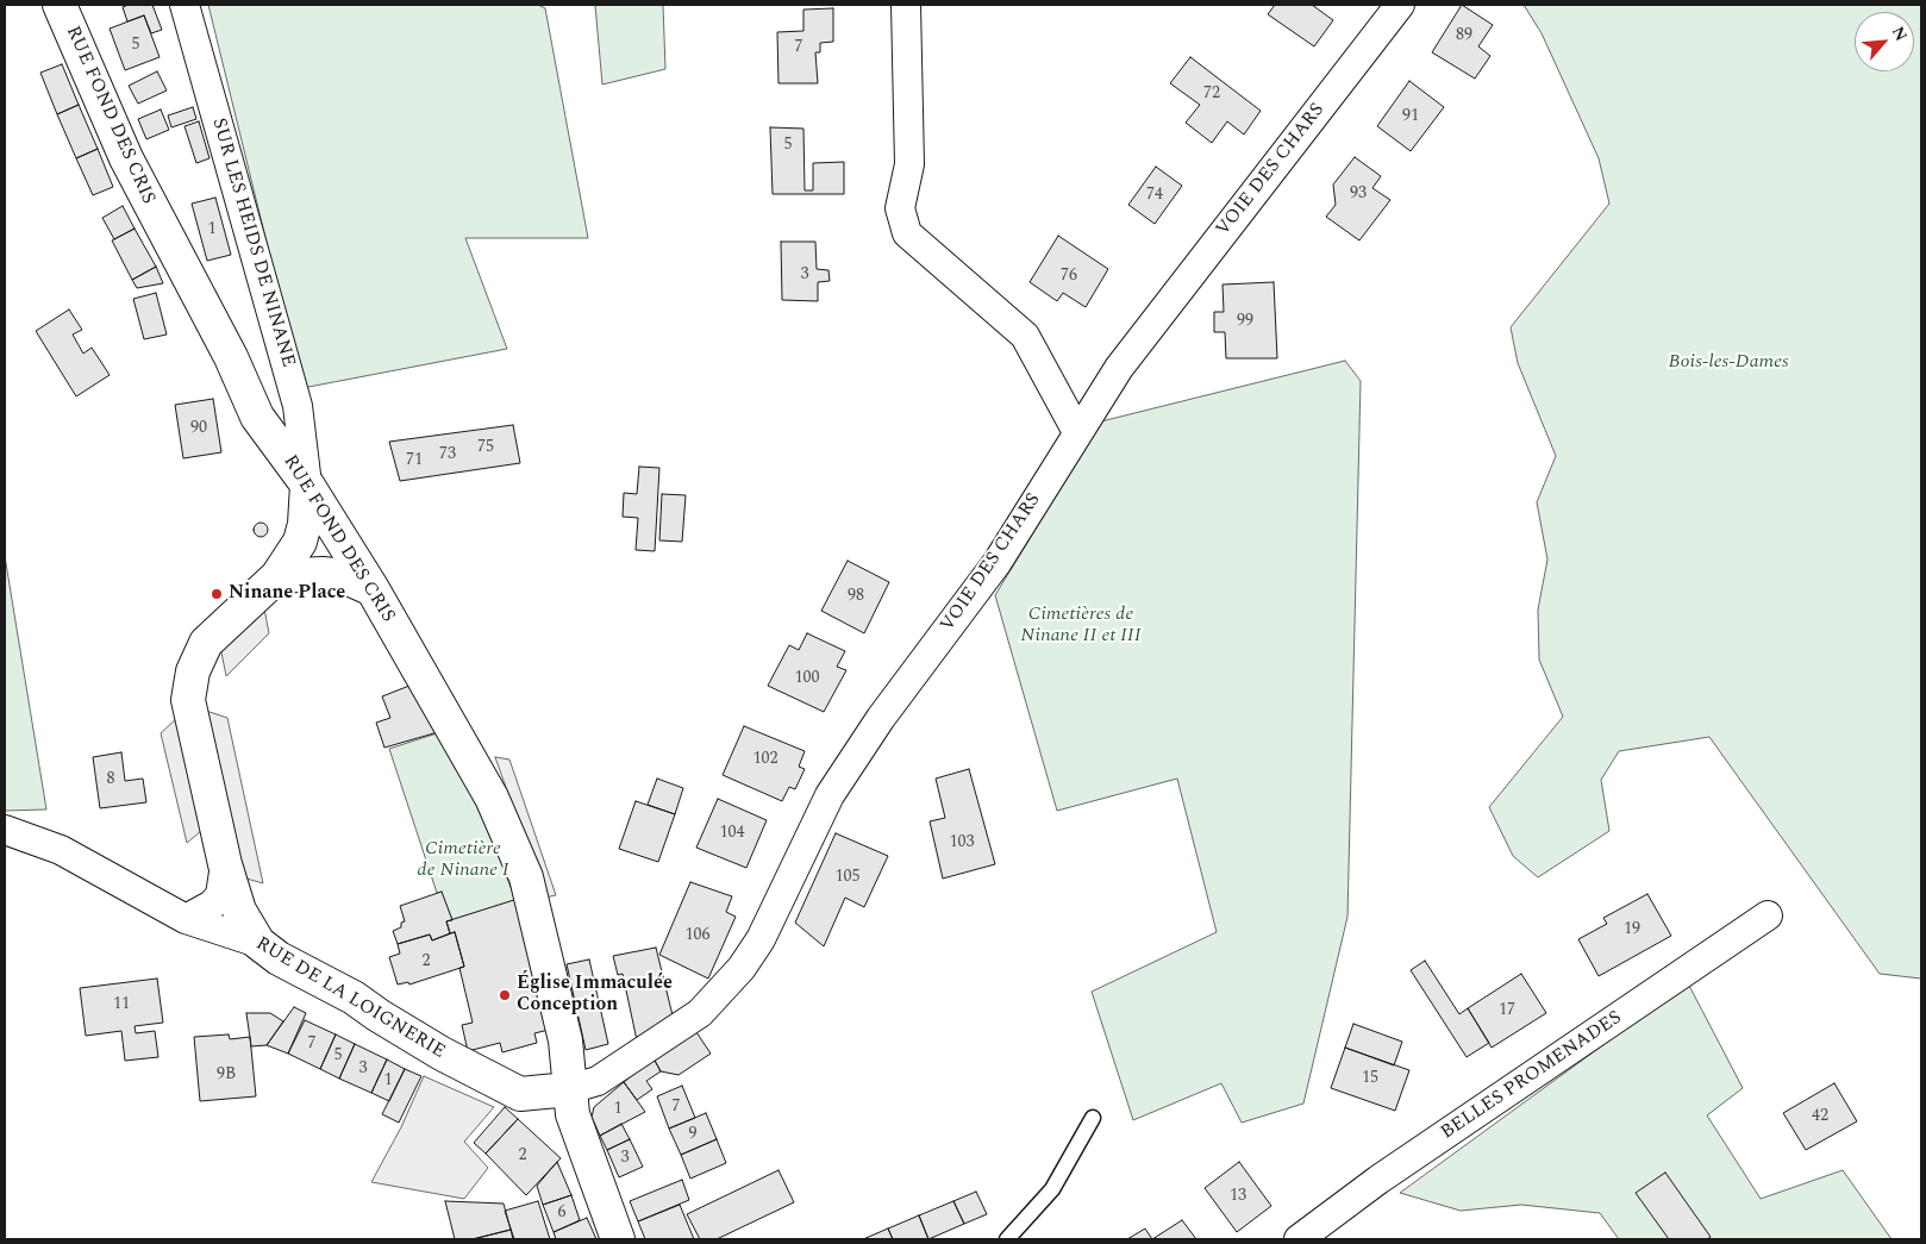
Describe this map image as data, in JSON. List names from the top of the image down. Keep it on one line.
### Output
{"streets":{"street":["RUE FOND DES CRIS","VOIE DES CHARS","SUR LES HEIDS DE NINANE","RUE DE LA LOIGNERIE","BELLES PROMENADES"]},"crossings":[["RUE FOND DES CRIS","VOIE DES CHARS"],["RUE FOND DES CRIS","SUR LES HEIDS DE NINANE"],["RUE FOND DES CRIS","RUE DE LA LOIGNERIE"],["VOIE DES CHARS","RUE DE LA LOIGNERIE"]],"parks":["Bois-les-Dames","Cimetières de Ninane II et III","Cimetière de Ninane I"],"places":["Ninane Place","Église Immaculée Conception"],"house_numbers":["89","5","7","72","91","5","93","74","1","3","76","99","90","75","73","71","98","100","102","8","104","103","105","19","106","2","11","17","7","5","3","9B","15","1","7","1","42","9","2","3","13","6"],"north":"top right"}
